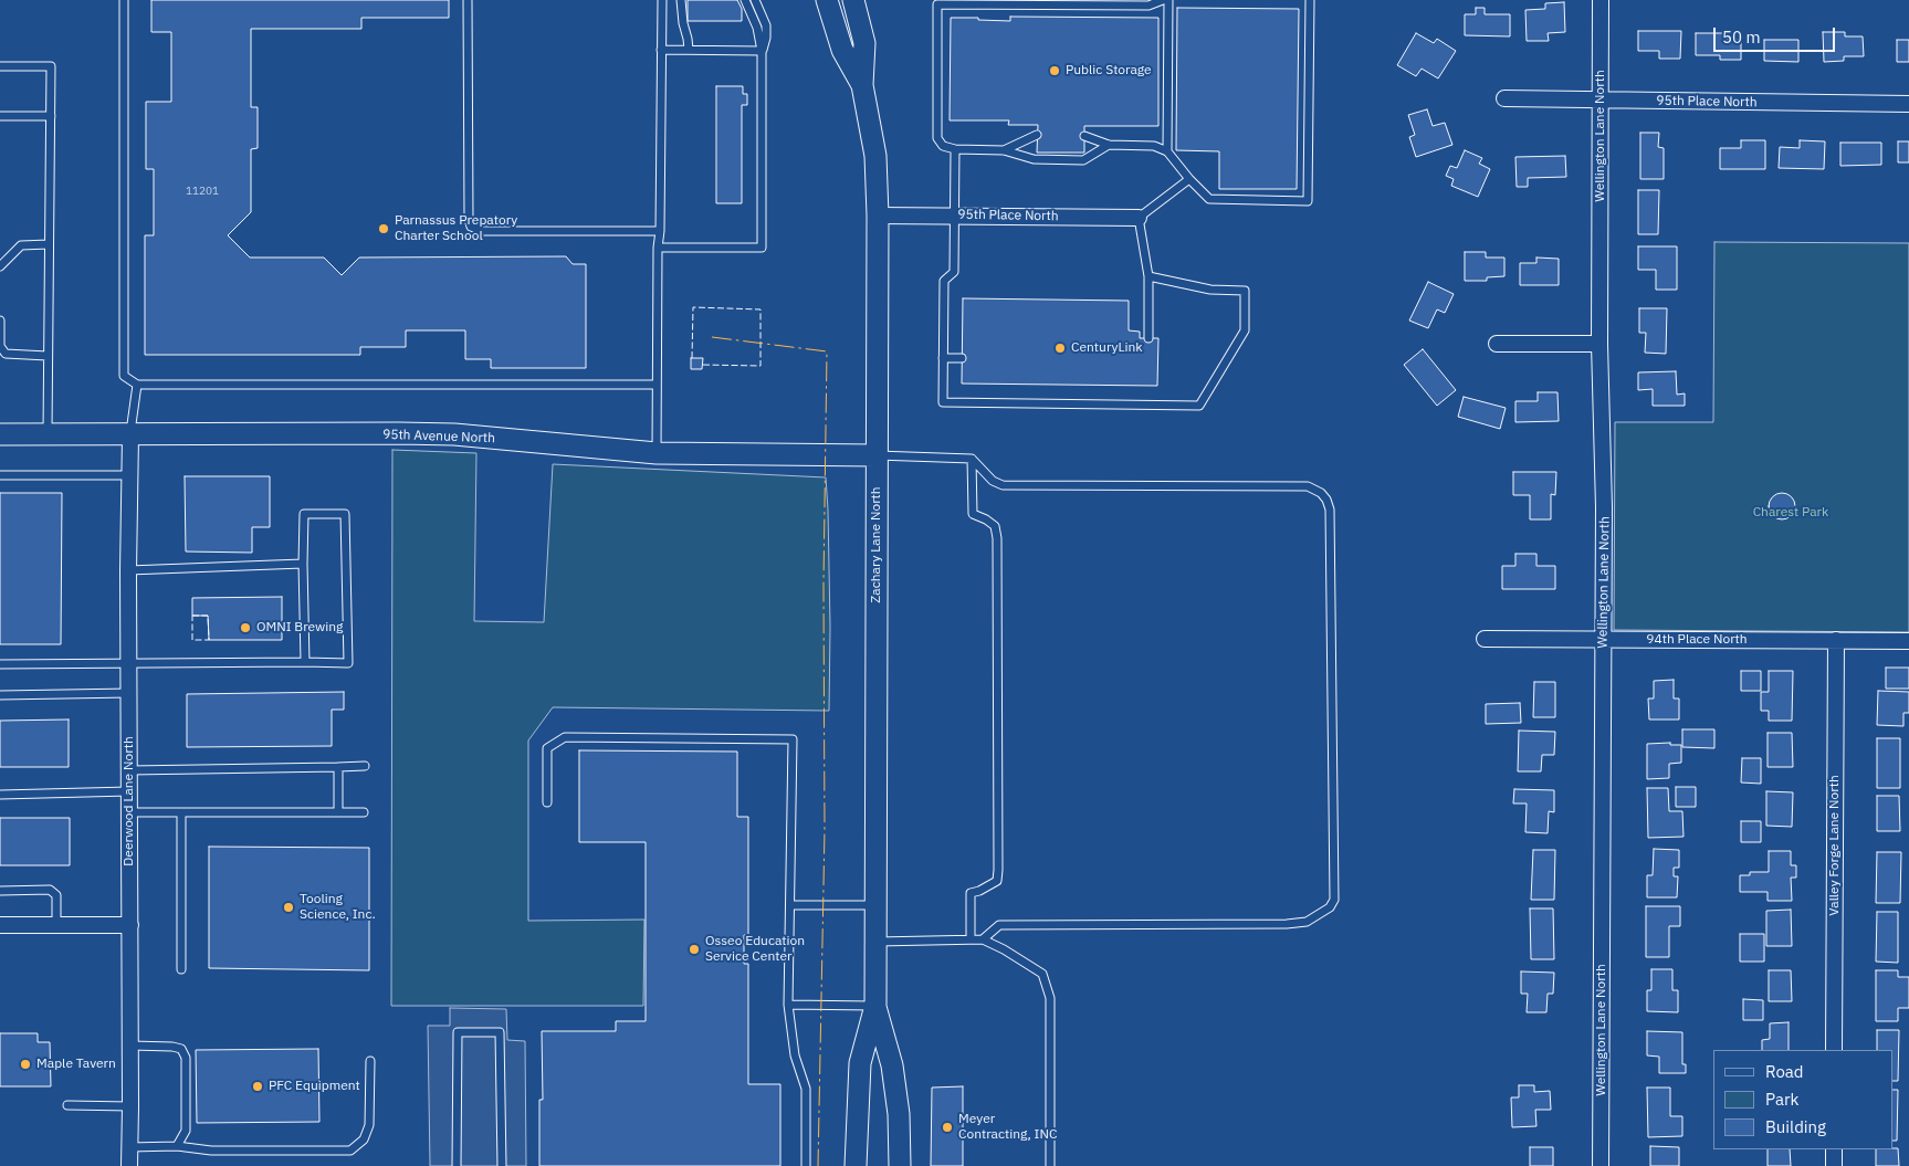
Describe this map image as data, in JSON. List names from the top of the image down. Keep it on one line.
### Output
{"streets":{"main road":["95th Avenue North","Zachary Lane North"],"street":["95th Place North","Wellington Lane North","94th Place North","Deerwood Lane North","Valley Forge Lane North"]},"crossings":[["95th Place North","Wellington Lane North"],["95th Place North","Zachary Lane North"],["Wellington Lane North","94th Place North"],["95th Avenue North","Zachary Lane North"],["95th Avenue North","Deerwood Lane North"],["94th Place North","Valley Forge Lane North"]],"parks":["Charest Park"],"places":["Public Storage","Parnassus Prepatory Charter School","CenturyLink","OMNI Brewing","Tooling Science, Inc.","Osseo Education Service Center","Maple Tavern","PFC Equipment","Meyer Contracting, INC"],"house_numbers":["11201"],"legend":["Road","Park","Building"],"scale_bar":"50 m"}
